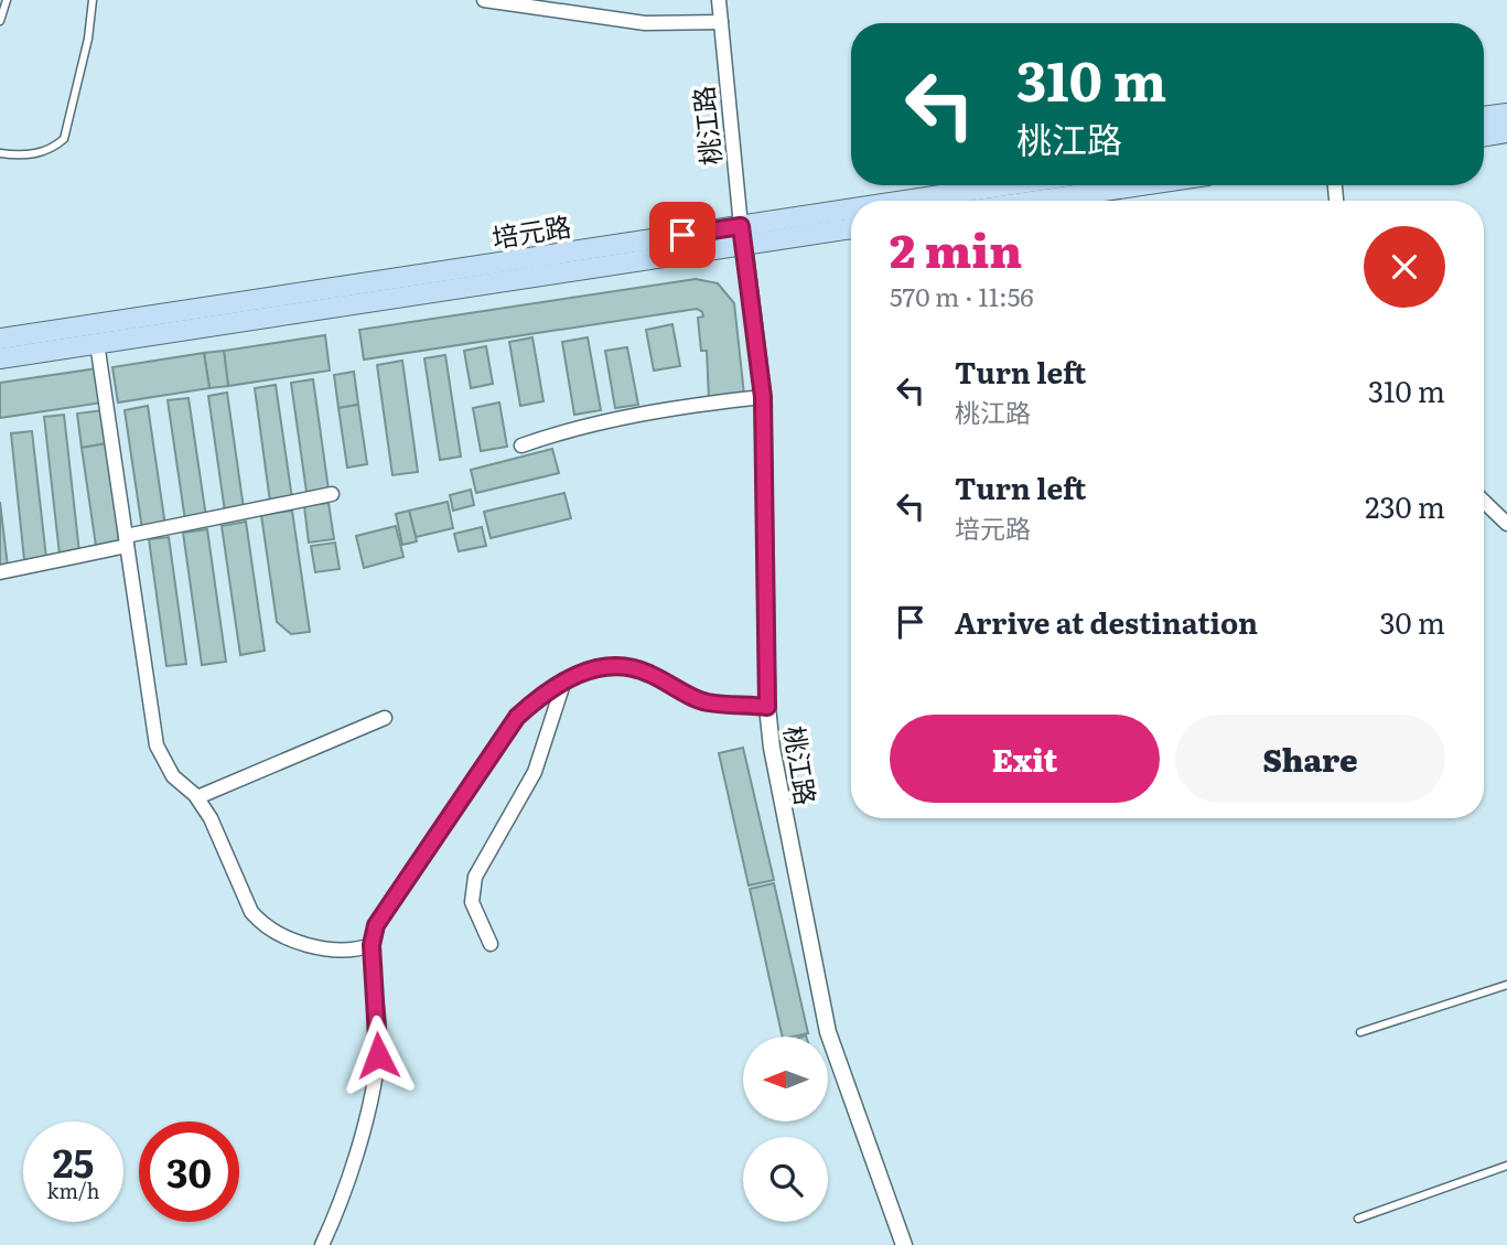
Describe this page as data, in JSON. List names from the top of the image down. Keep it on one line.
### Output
{"streets":{"main road":["培元路"],"street":["桃江路"]},"crossings":[["桃江路","培元路"]],"north":"left","page":{"turn":["310 m","桃江路"],"heading":["2 min","570 m · 11:56"],"list":[{"name":"Turn left","note":"桃江路","value":"310 m"},{"name":"Turn left","note":"培元路","value":"230 m"},{"name":"Arrive at destination","value":"30 m"}],"buttons":["Exit","Share"],"speed":"25 km/h","limit":"30"}}
